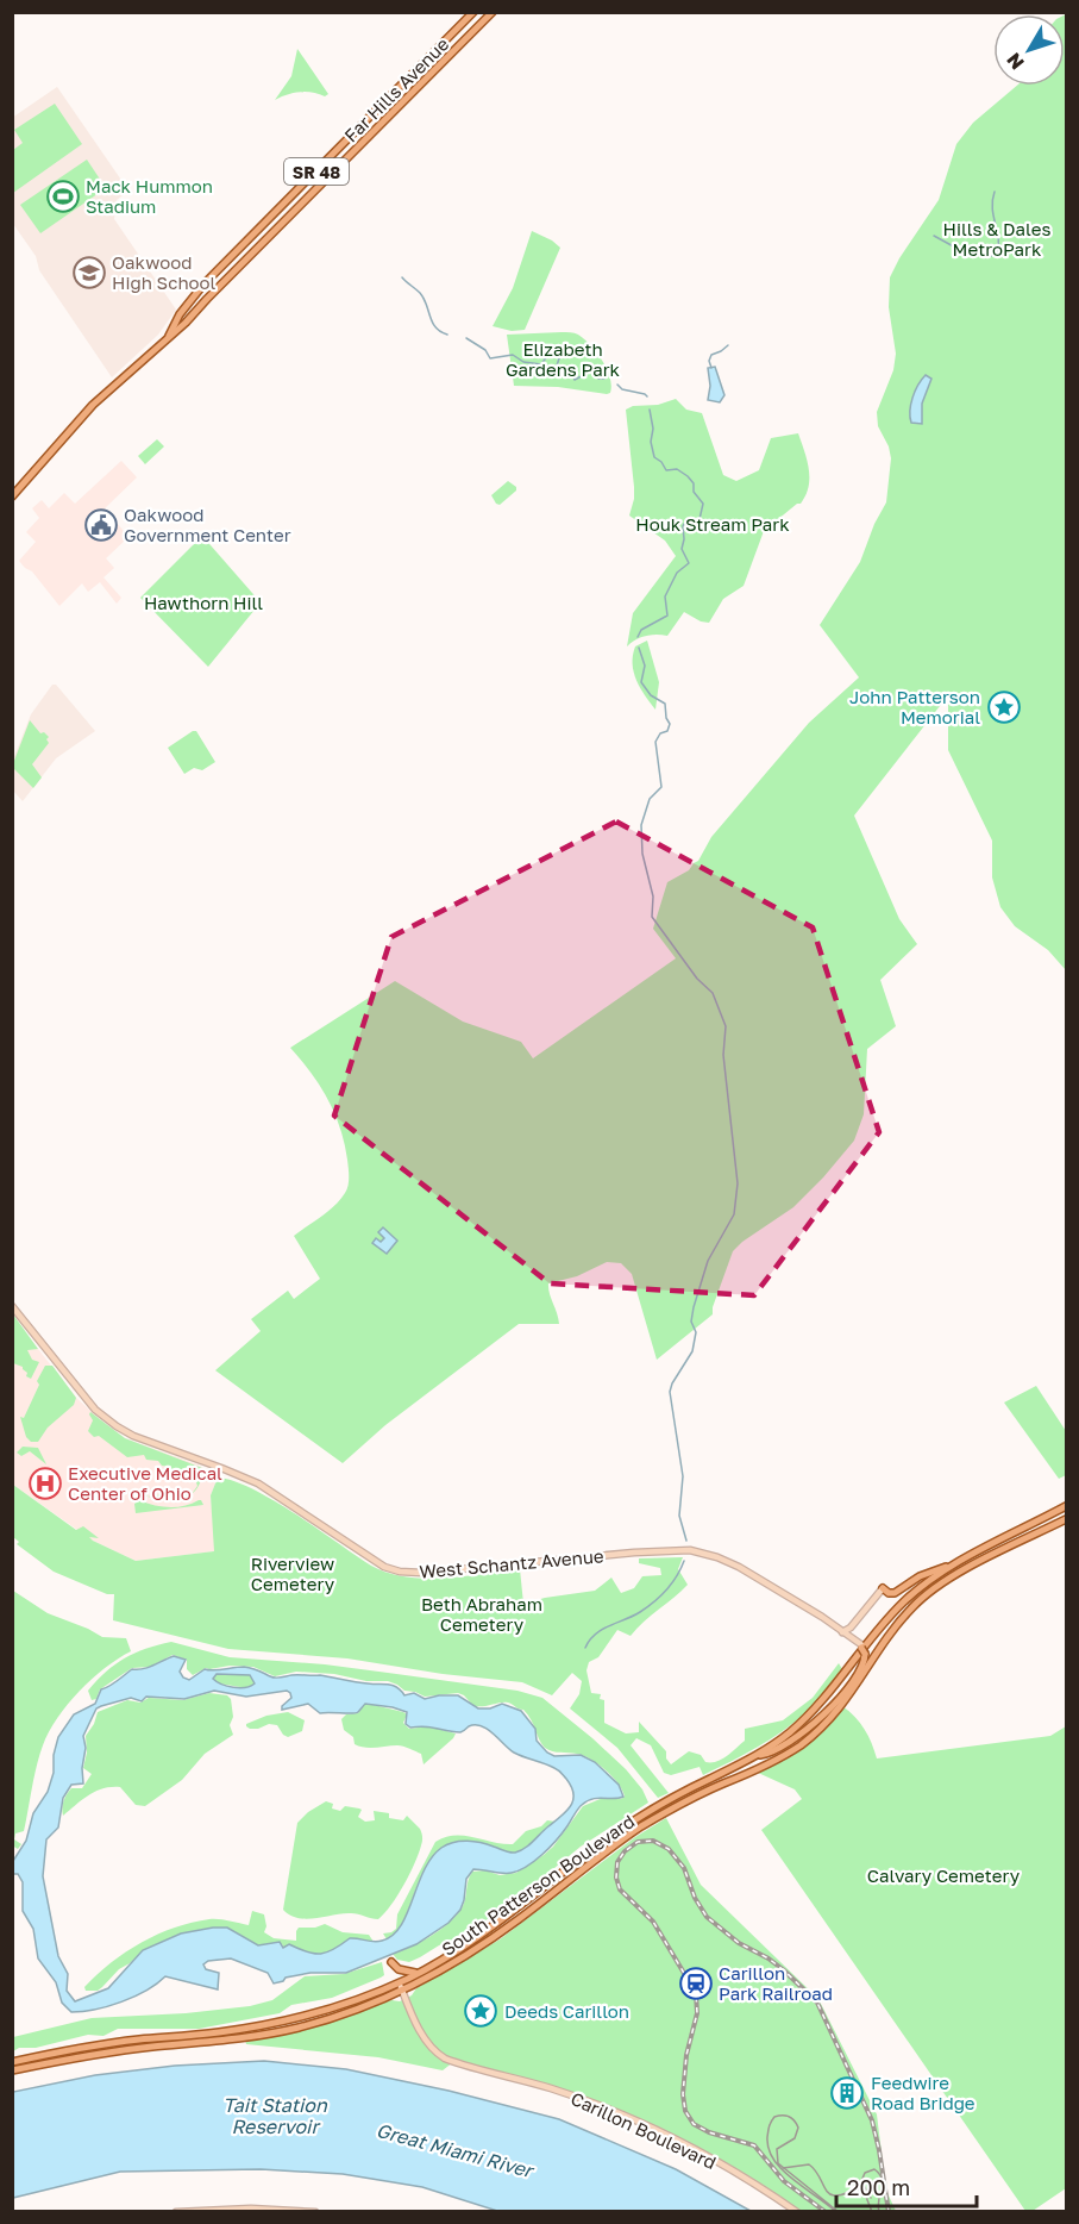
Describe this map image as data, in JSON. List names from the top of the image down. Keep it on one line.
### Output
{"streets":{"main road":["Far Hills Avenue","SR 48","West Schantz Avenue","South Patterson Boulevard","Carillon Boulevard"]},"crossings":[["West Schantz Avenue","South Patterson Boulevard"],["South Patterson Boulevard","Carillon Boulevard"]],"water":["Tait Station Reservoir","Great Miami River"],"parks":["Hills & Dales MetroPark","Elizabeth Gardens Park","Houk Stream Park","Hawthorn Hill","Riverview Cemetery","Beth Abraham Cemetery","Calvary Cemetery"],"places":{"sports":["Mack Hummon Stadium"],"school or university":["Oakwood High School"],"public building":["Oakwood Government Center"],"place":["John Patterson Memorial","Deeds Carillon"],"hospital":["Executive Medical Center of Ohio"],"station":["Carillon Park Railroad"],"building":["Feedwire Road Bridge"]},"scale_bar":"200 m","north":"bottom left"}
